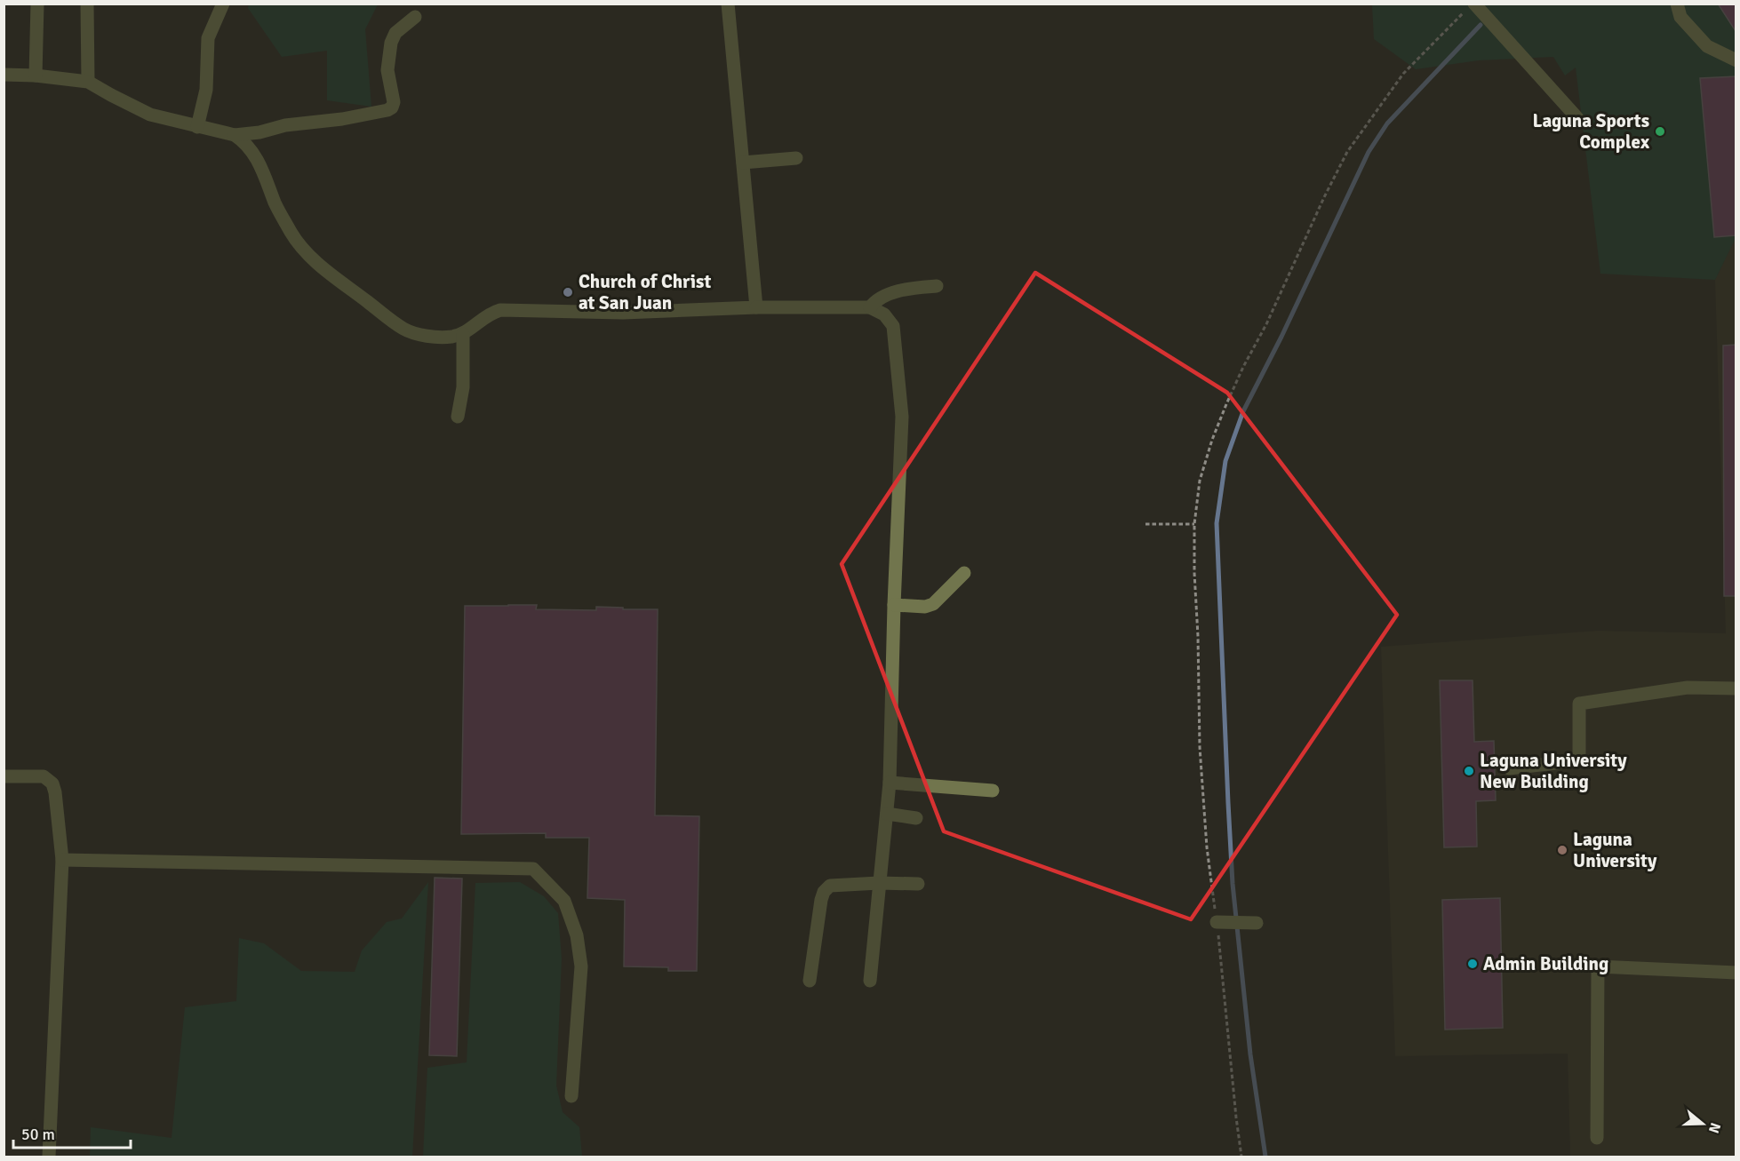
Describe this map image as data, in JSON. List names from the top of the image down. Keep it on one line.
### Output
{"places":["Laguna Sports Complex","Church of Christ at San Juan","Laguna University New Building","Laguna University","Admin Building"],"scale_bar":"50 m","north":"right"}
